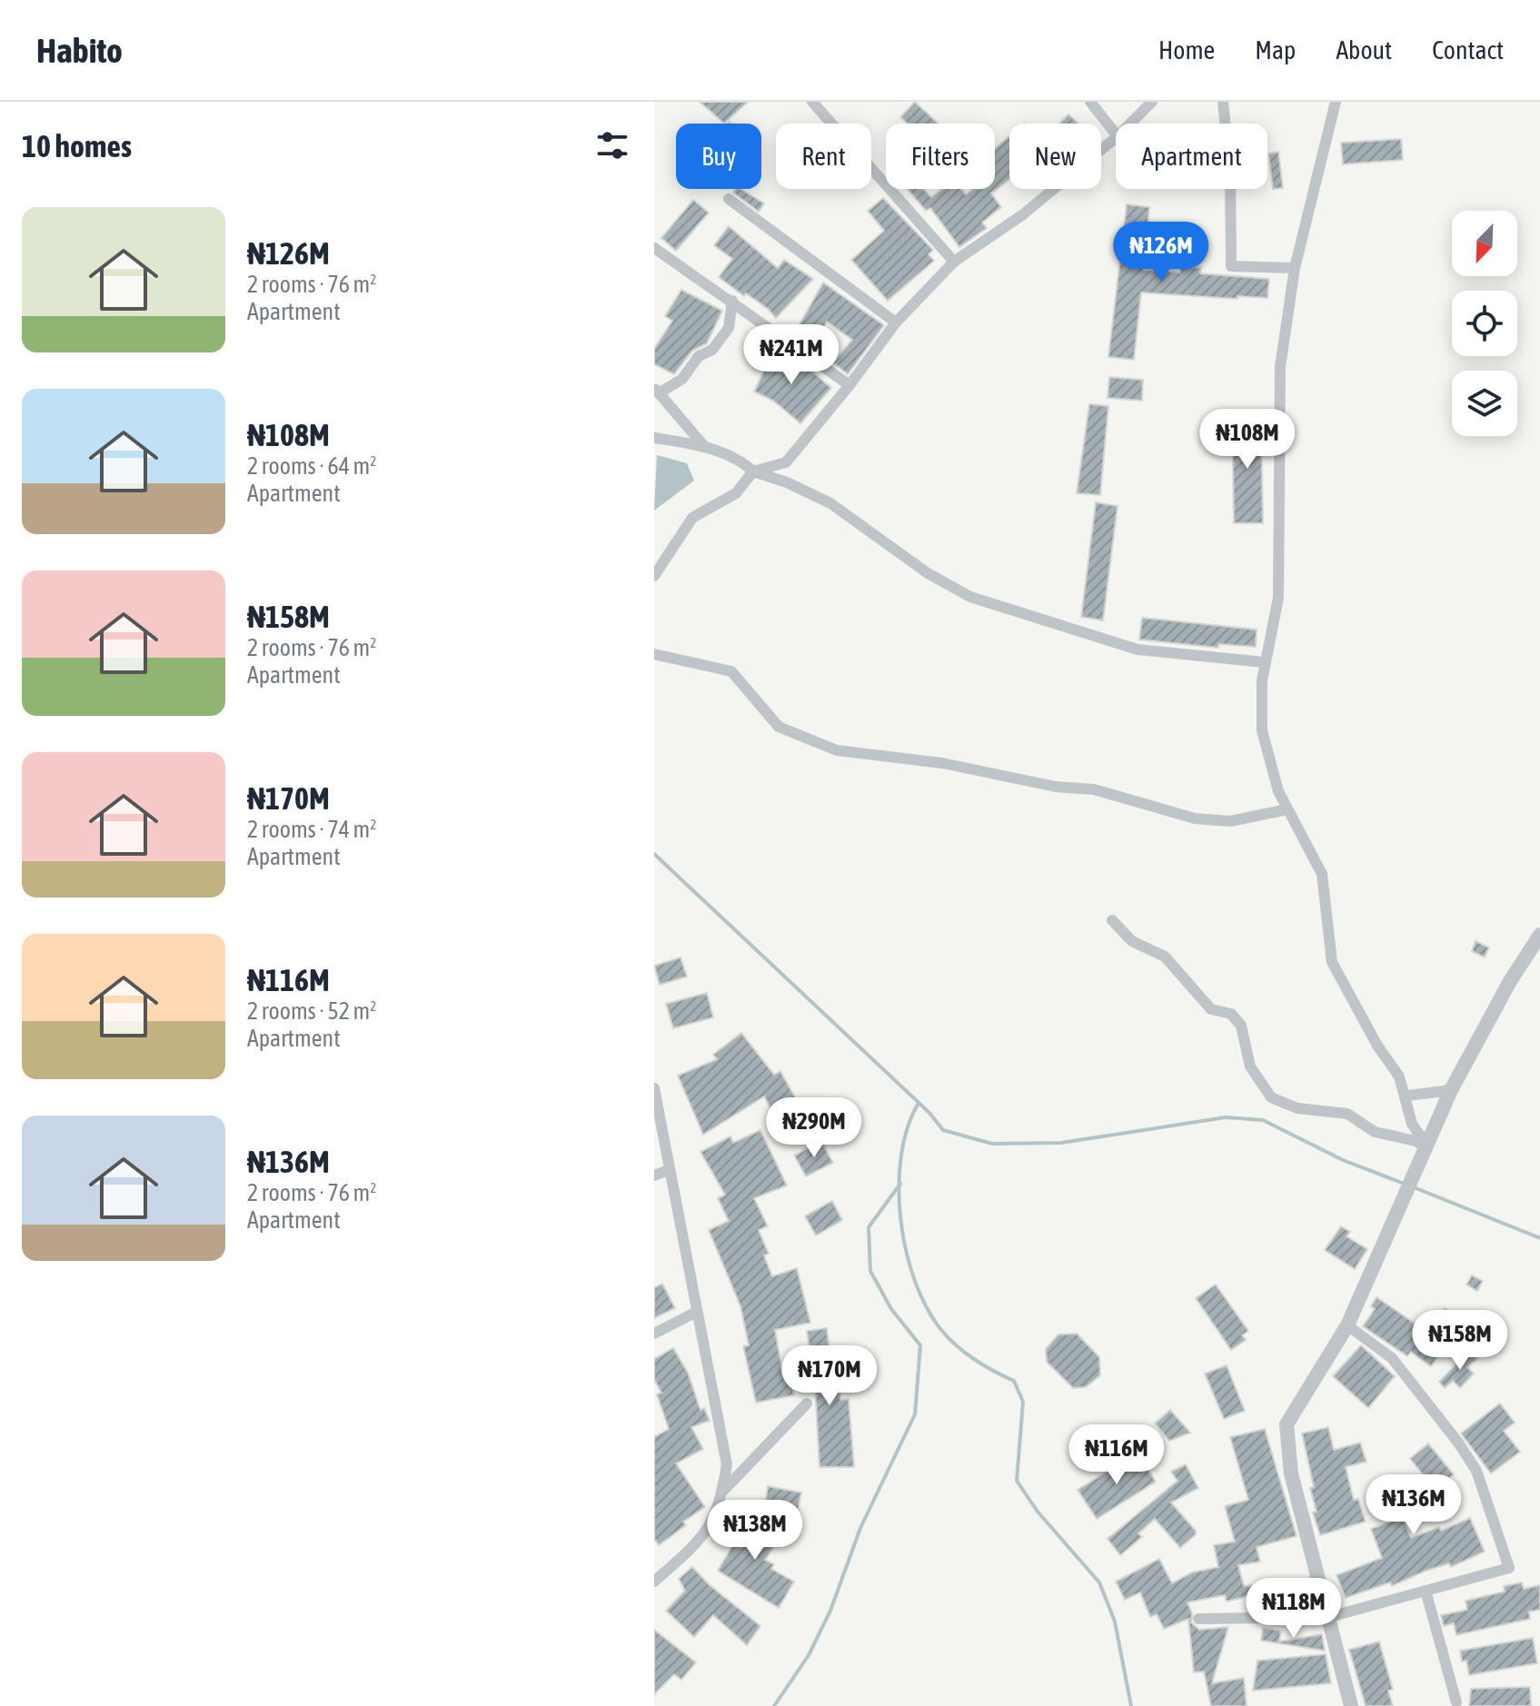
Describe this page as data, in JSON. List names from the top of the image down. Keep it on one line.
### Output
{"north":"bottom left","page":{"header":"Habito","nav":["Home","Map","About","Contact"],"heading":"10 homes","chip":["Buy","Rent","Filters","New","Apartment"],"list":[{"name":"₦126M","note":"2 rooms · 76 m² · Apartment"},{"name":"₦108M","note":"2 rooms · 64 m² · Apartment"},{"name":"₦158M","note":"2 rooms · 76 m² · Apartment"},{"name":"₦170M","note":"2 rooms · 74 m² · Apartment"},{"name":"₦116M","note":"2 rooms · 52 m² · Apartment"},{"name":"₦136M","note":"2 rooms · 76 m² · Apartment"}],"price":["₦126M","₦241M","₦108M","₦290M","₦158M","₦170M","₦116M","₦136M","₦138M","₦118M"]}}
